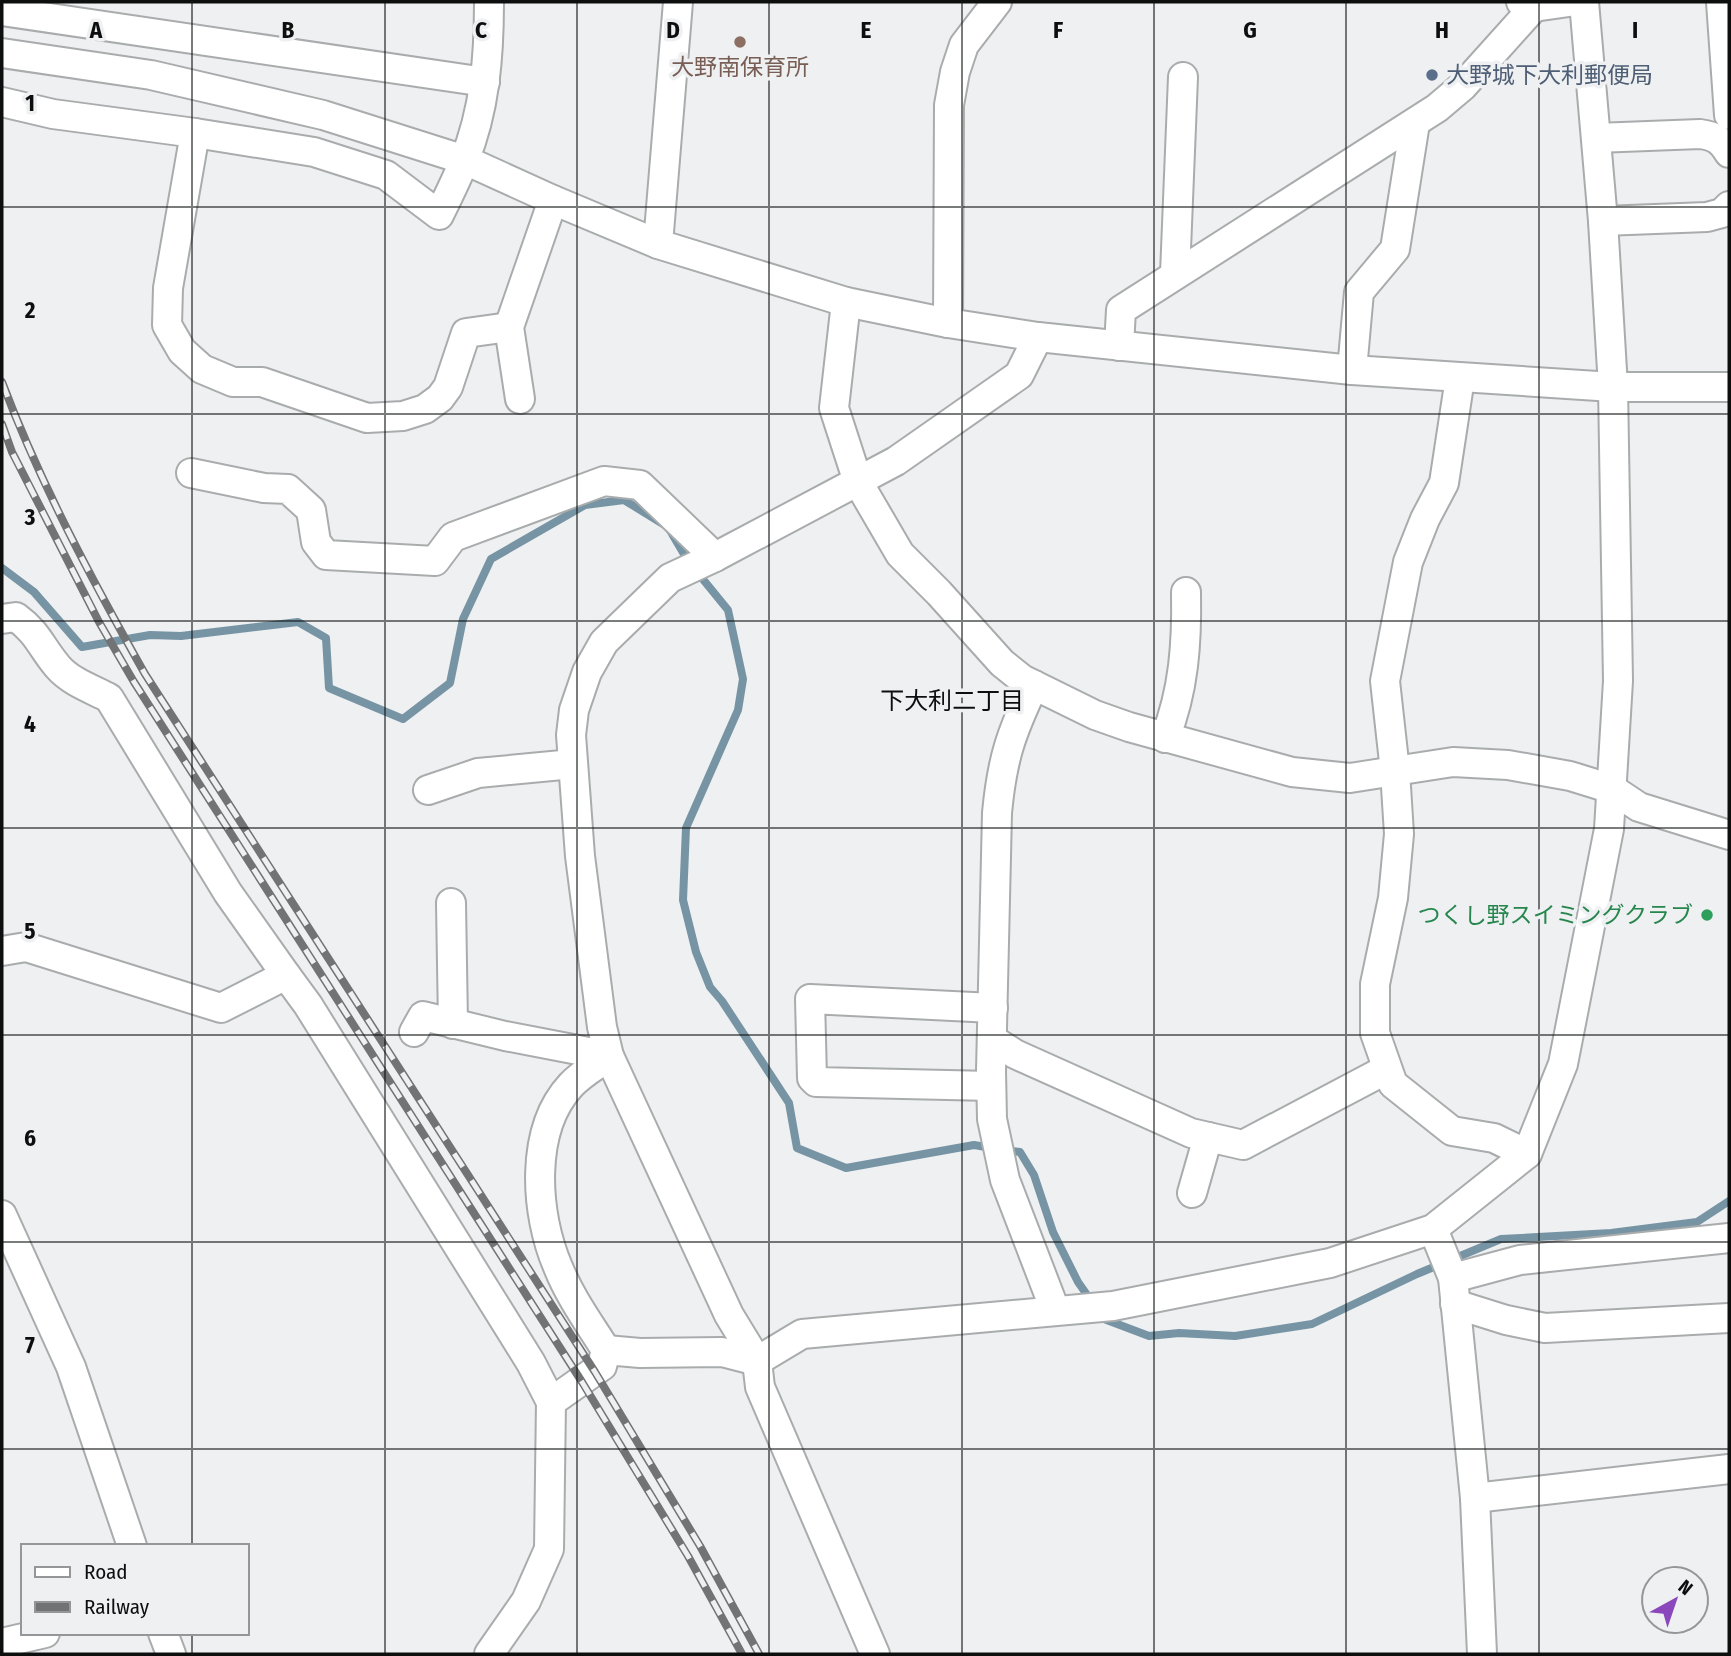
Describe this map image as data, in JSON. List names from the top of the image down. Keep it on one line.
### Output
{"districts":["下大利二丁目"],"places":["大野南保育所","大野城下大利郵便局","つくし野スイミングクラブ"],"legend":["Road","Railway"],"north":"top right","grid":{"columns":["A","B","C","D","E","F","G","H","I"],"rows":["1","2","3","4","5","6","7"]}}
